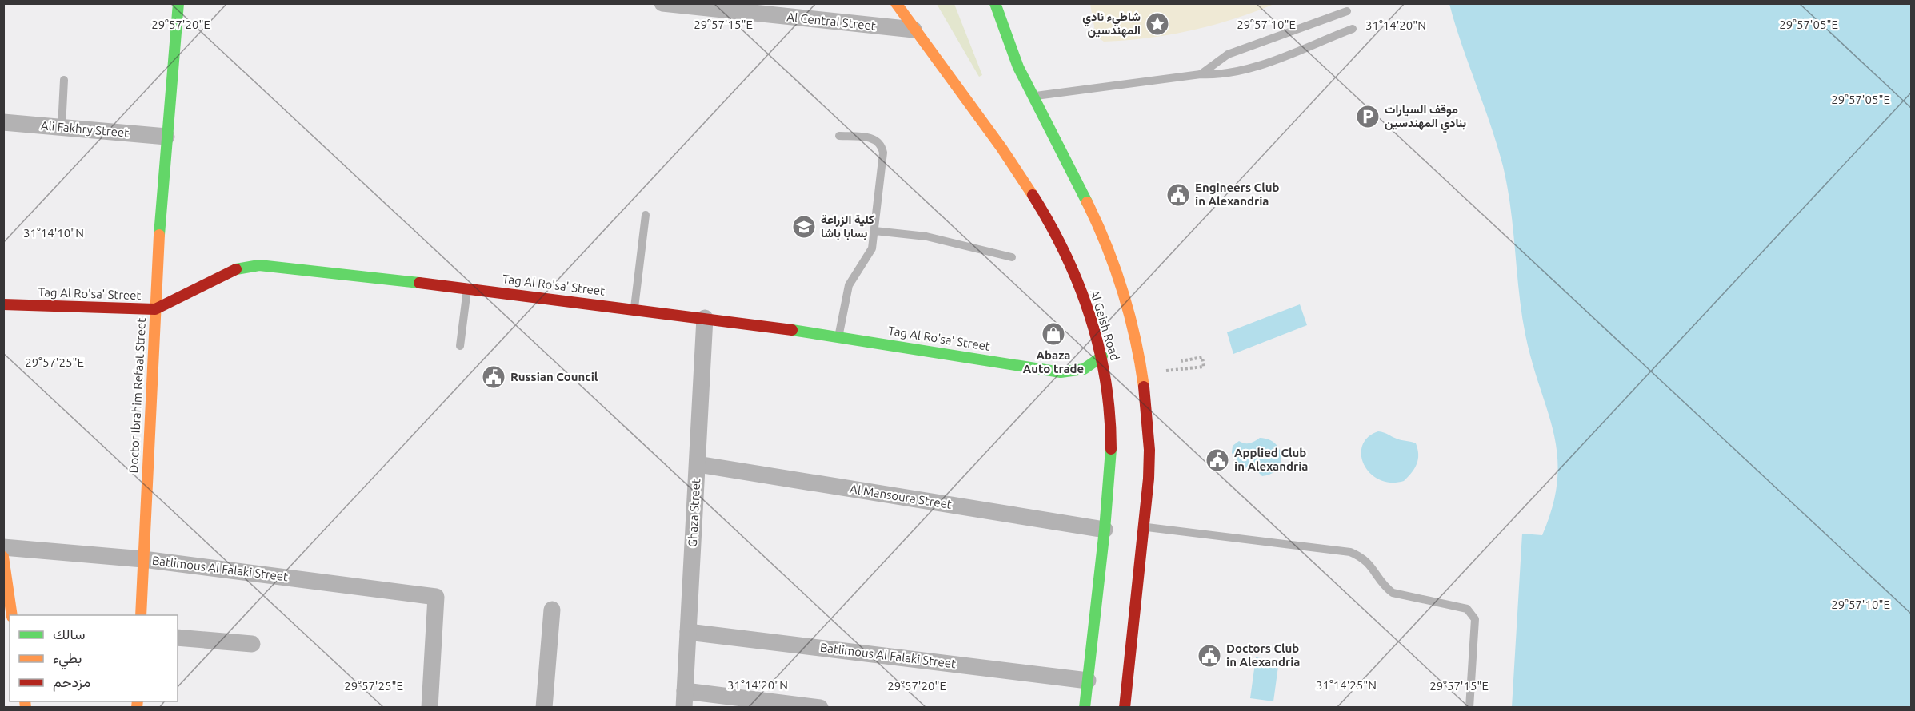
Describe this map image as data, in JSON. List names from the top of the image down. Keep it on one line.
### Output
{"streets":{"main road":["Tag Al Ro'sa' Street","Al Geish Road","Doctor Ibrahim Refaat Street"],"street":["Al Central Street","Ali Fakhry Street","Al Mansoura Street","Ghaza Street","Batlimous Al Falaki Street"]},"crossings":[["Al Central Street","Al Geish Road"],["Ali Fakhry Street","Doctor Ibrahim Refaat Street"],["Tag Al Ro'sa' Street","Al Geish Road"],["Tag Al Ro'sa' Street","Doctor Ibrahim Refaat Street"],["Tag Al Ro'sa' Street","Ghaza Street"],["Al Geish Road","Al Mansoura Street"],["Al Geish Road","Batlimous Al Falaki Street"],["Doctor Ibrahim Refaat Street","Batlimous Al Falaki Street"],["Al Mansoura Street","Ghaza Street"],["Ghaza Street","Batlimous Al Falaki Street"]],"places":{"place":["شاطيء نادي المهندسين"],"parking":["موقف السيارات بنادي المهندسين"],"public building":["Engineers Club in Alexandria","Russian Council","Applied Club in Alexandria","Doctors Club in Alexandria"],"school or university":["كلية الزراعة بسابا باشا"],"shop":["Abaza Auto trade"]},"legend":["سالك","بطيء","مزدحم"],"coordinates":["29°57'10\"E","29°57'20\"E","29°57'15\"E","29°57'05\"E","31°14'20\"N","31°14'10\"N","29°57'25\"E","31°14'25\"N"]}
